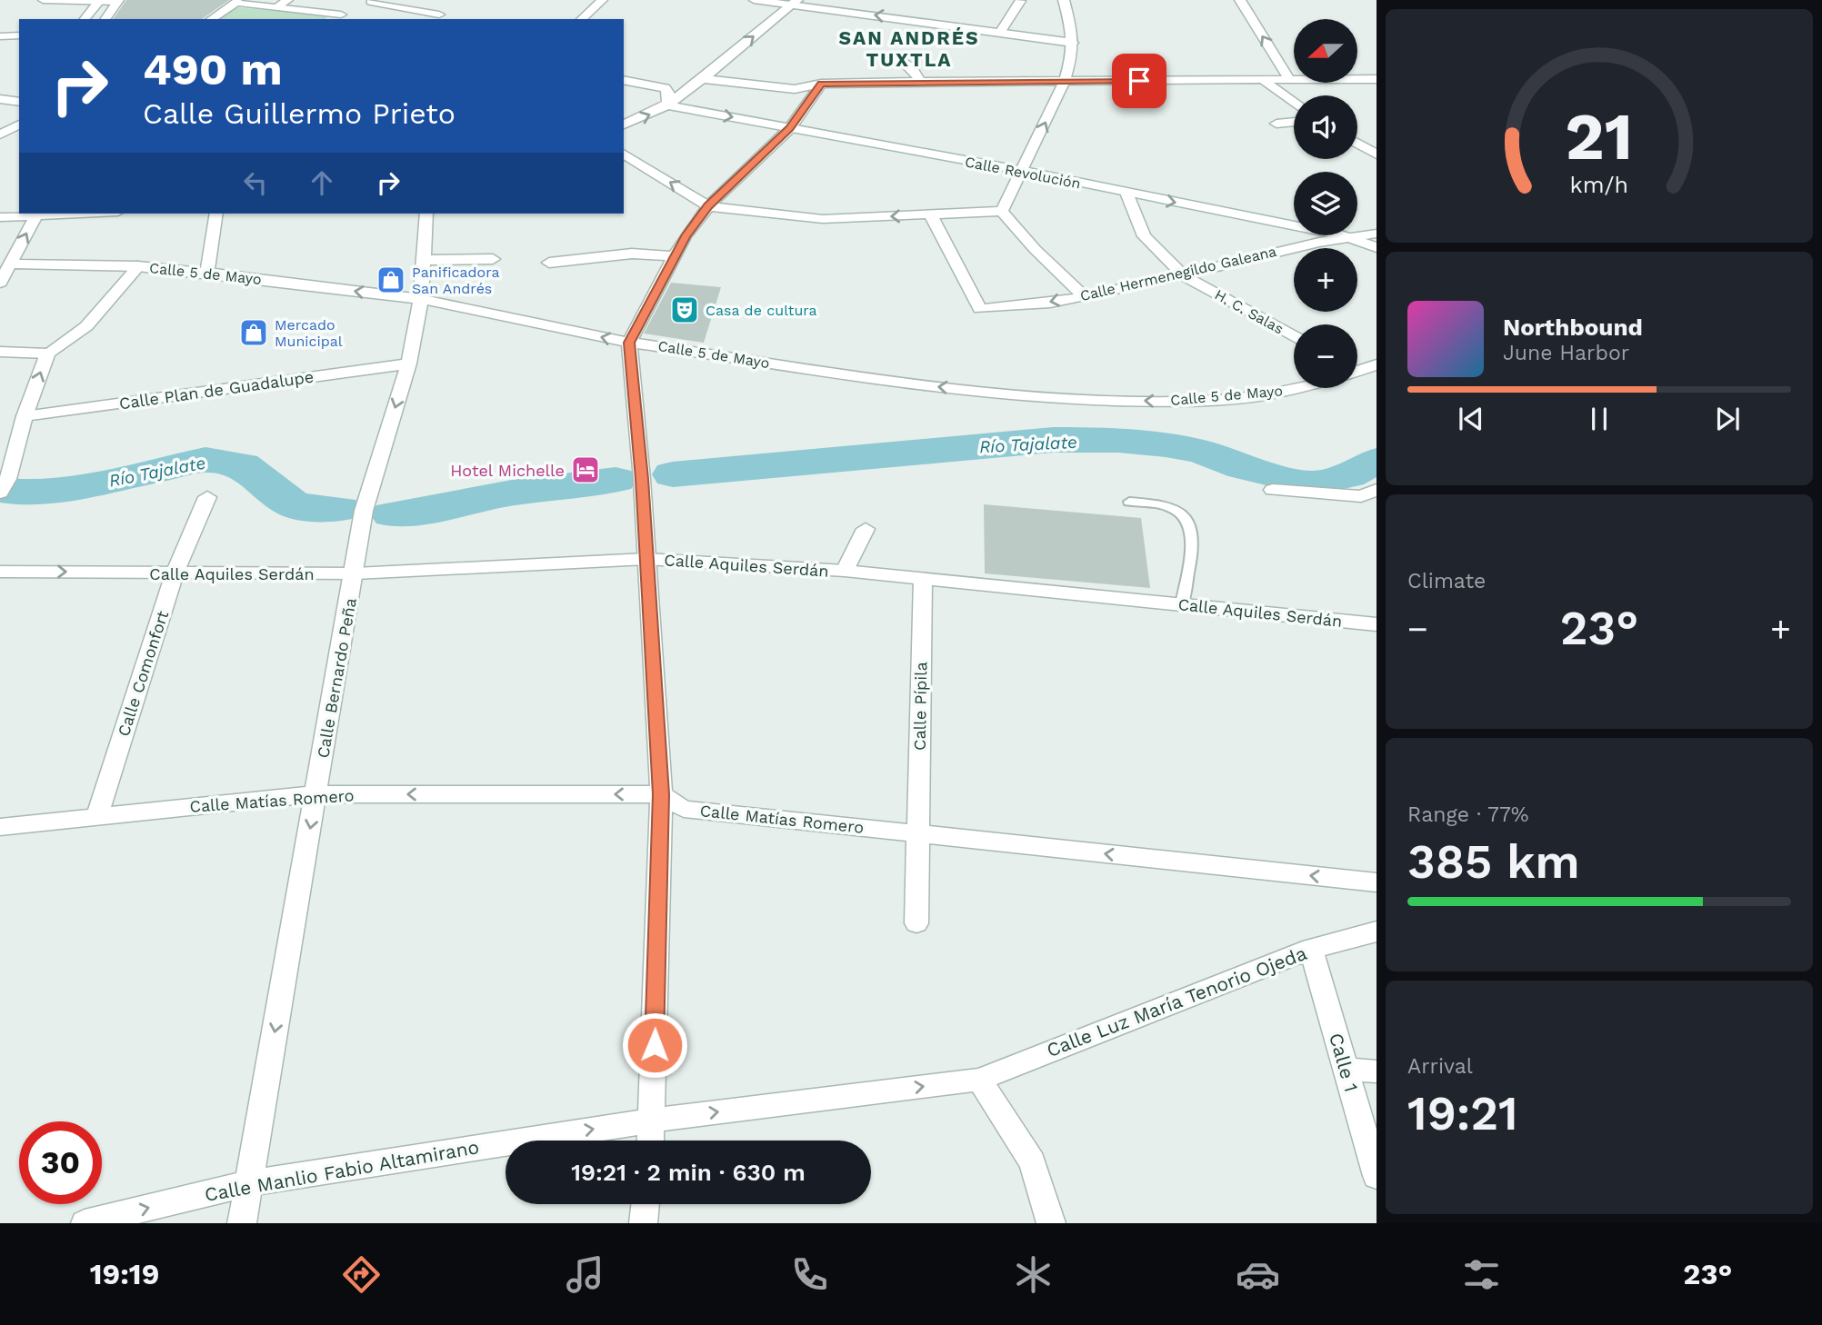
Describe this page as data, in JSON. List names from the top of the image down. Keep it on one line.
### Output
{"streets":{"street":["Calle Revolución","Calle 5 de Mayo","Calle Hermenegildo Galeana","H. C. Salas","Calle Plan de Guadalupe","Calle Aquiles Serdán","Calle Comonfort","Calle Bernardo Peña","Calle Pípila","Calle Matías Romero","Calle Luz María Tenorio Ojeda","Calle 1","Calle Manlio Fabio Altamirano"]},"crossings":[["Calle Revolución","Calle Hermenegildo Galeana"],["Calle Revolución","H. C. Salas"],["Calle 5 de Mayo","Calle Bernardo Peña"],["Calle Hermenegildo Galeana","H. C. Salas"],["Calle Plan de Guadalupe","Calle Bernardo Peña"],["Calle Aquiles Serdán","Calle Comonfort"],["Calle Aquiles Serdán","Calle Bernardo Peña"],["Calle Aquiles Serdán","Calle Pípila"],["Calle Comonfort","Calle Matías Romero"],["Calle Bernardo Peña","Calle Matías Romero"],["Calle Bernardo Peña","Calle Manlio Fabio Altamirano"],["Calle Pípila","Calle Matías Romero"],["Calle Luz María Tenorio Ojeda","Calle 1"],["Calle Luz María Tenorio Ojeda","Calle Manlio Fabio Altamirano"]],"one_way":["Calle Bernardo Peña","Calle Matías Romero","Calle Manlio Fabio Altamirano"],"districts":["SAN ANDRÉS TUXTLA"],"water":["Río Tajalate"],"places":{"shop":["Panificadora San Andrés","Mercado Municipal"],"theatre":["Casa de cultura"],"hotel":["Hotel Michelle"]},"north":"left","page":{"map_buttons":["+","−"],"turn":["490 m","Calle Guillermo Prieto"],"song":["Northbound","June Harbor"],"tile":["Climate",["Range · 77%","385 km"],["Arrival","19:21"]],"heat":["−","23°","+"],"limit":"30","trip":"19:21 · 2 min · 630 m","tabs":["19:19","23°"],"gauge":["21","km/h"]}}
